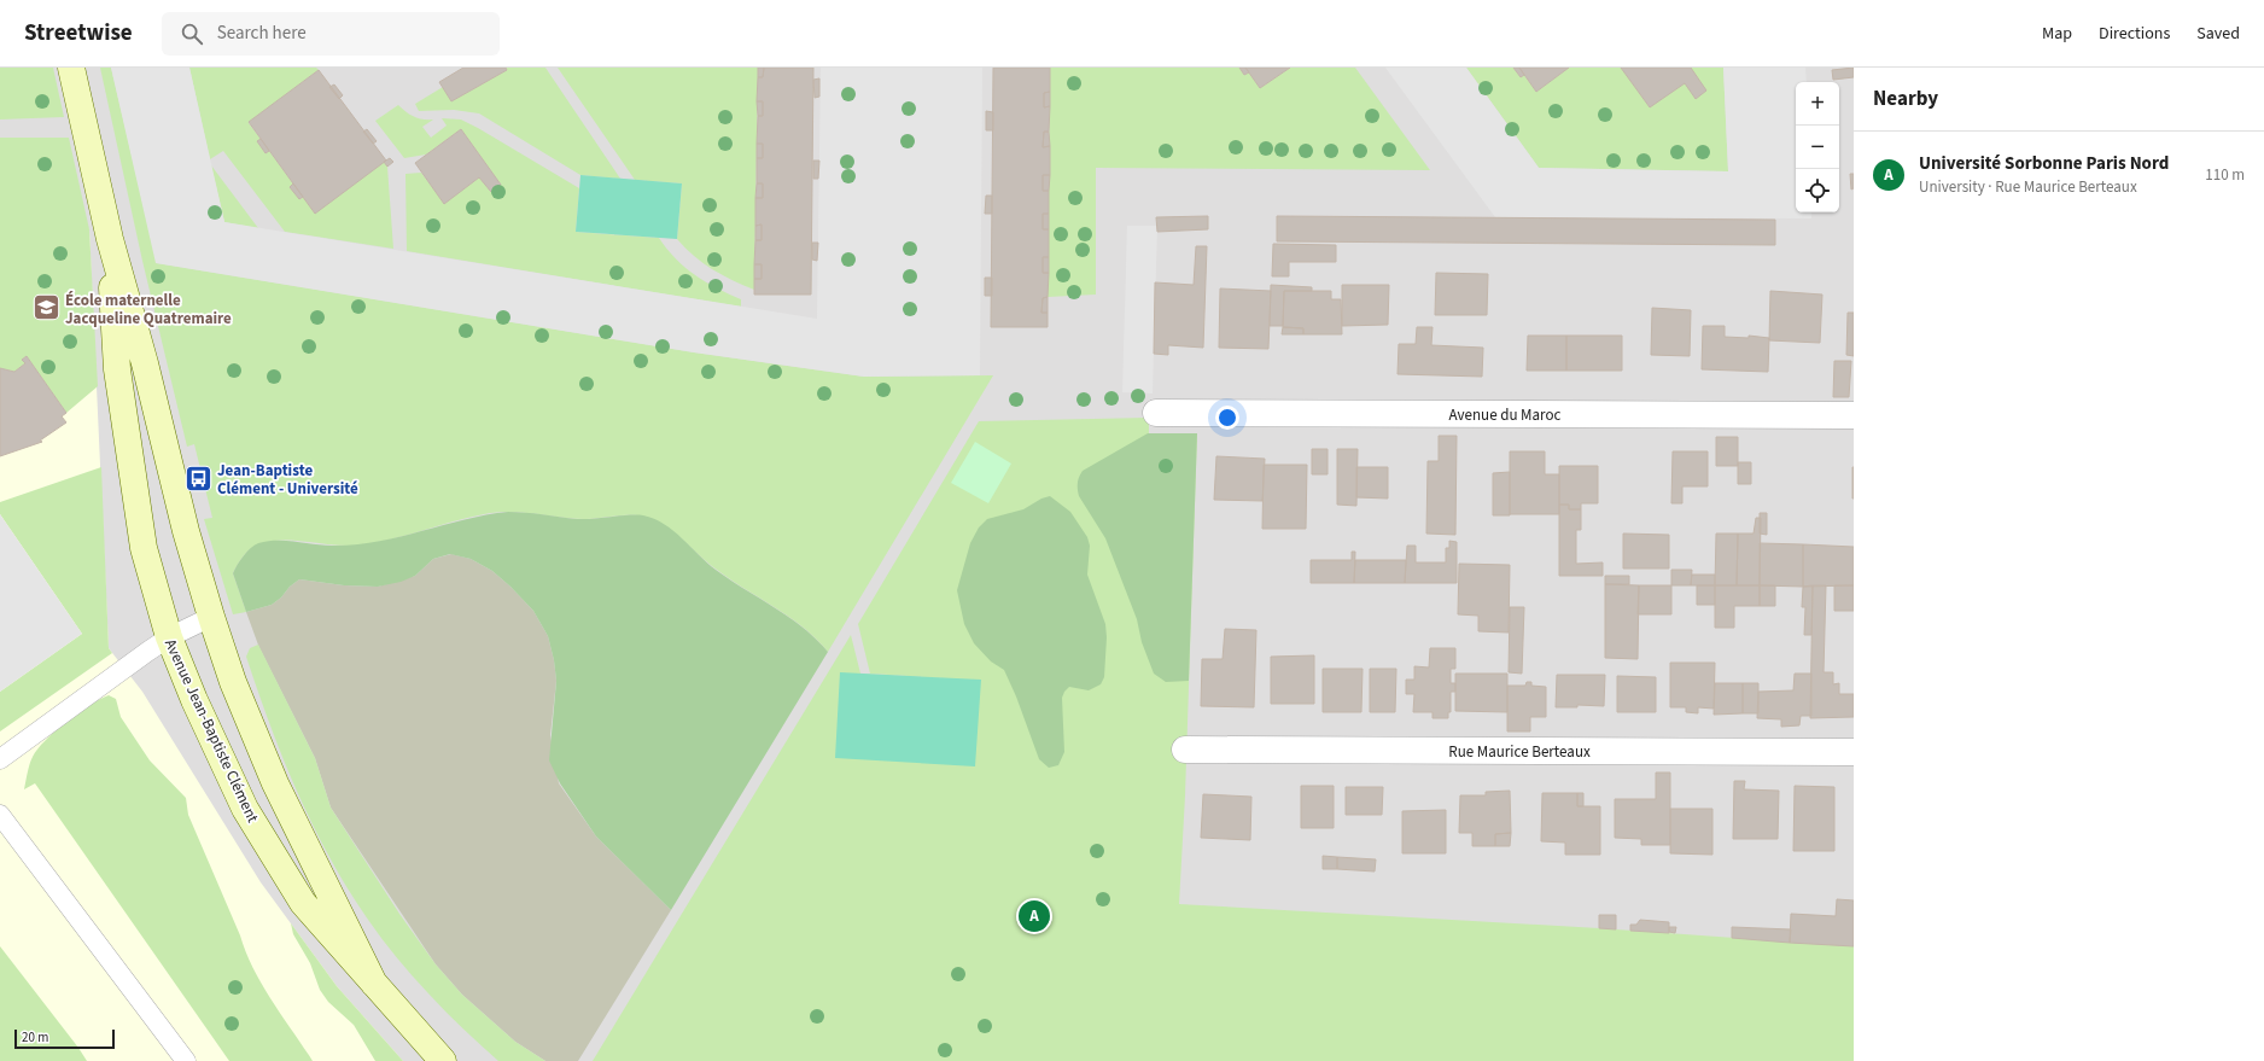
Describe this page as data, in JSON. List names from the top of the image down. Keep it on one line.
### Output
{"streets":{"street":["Avenue du Maroc","Avenue Jean-Baptiste Clément","Rue Maurice Berteaux"]},"places":{"school or university":["École maternelle Jacqueline Quatremaire"],"bus stop":["Jean-Baptiste Clément - Université"]},"scale_bar":"20 m","page":{"header":"Streetwise","search":"Search here","nav":["Map","Directions","Saved"],"heading":"Nearby","map_buttons":["+","−"],"list":[{"mark":"A","name":"Université Sorbonne Paris Nord","note":"University · Rue Maurice Berteaux","value":"110 m"}],"pins":"A","scale":"20 m"}}
